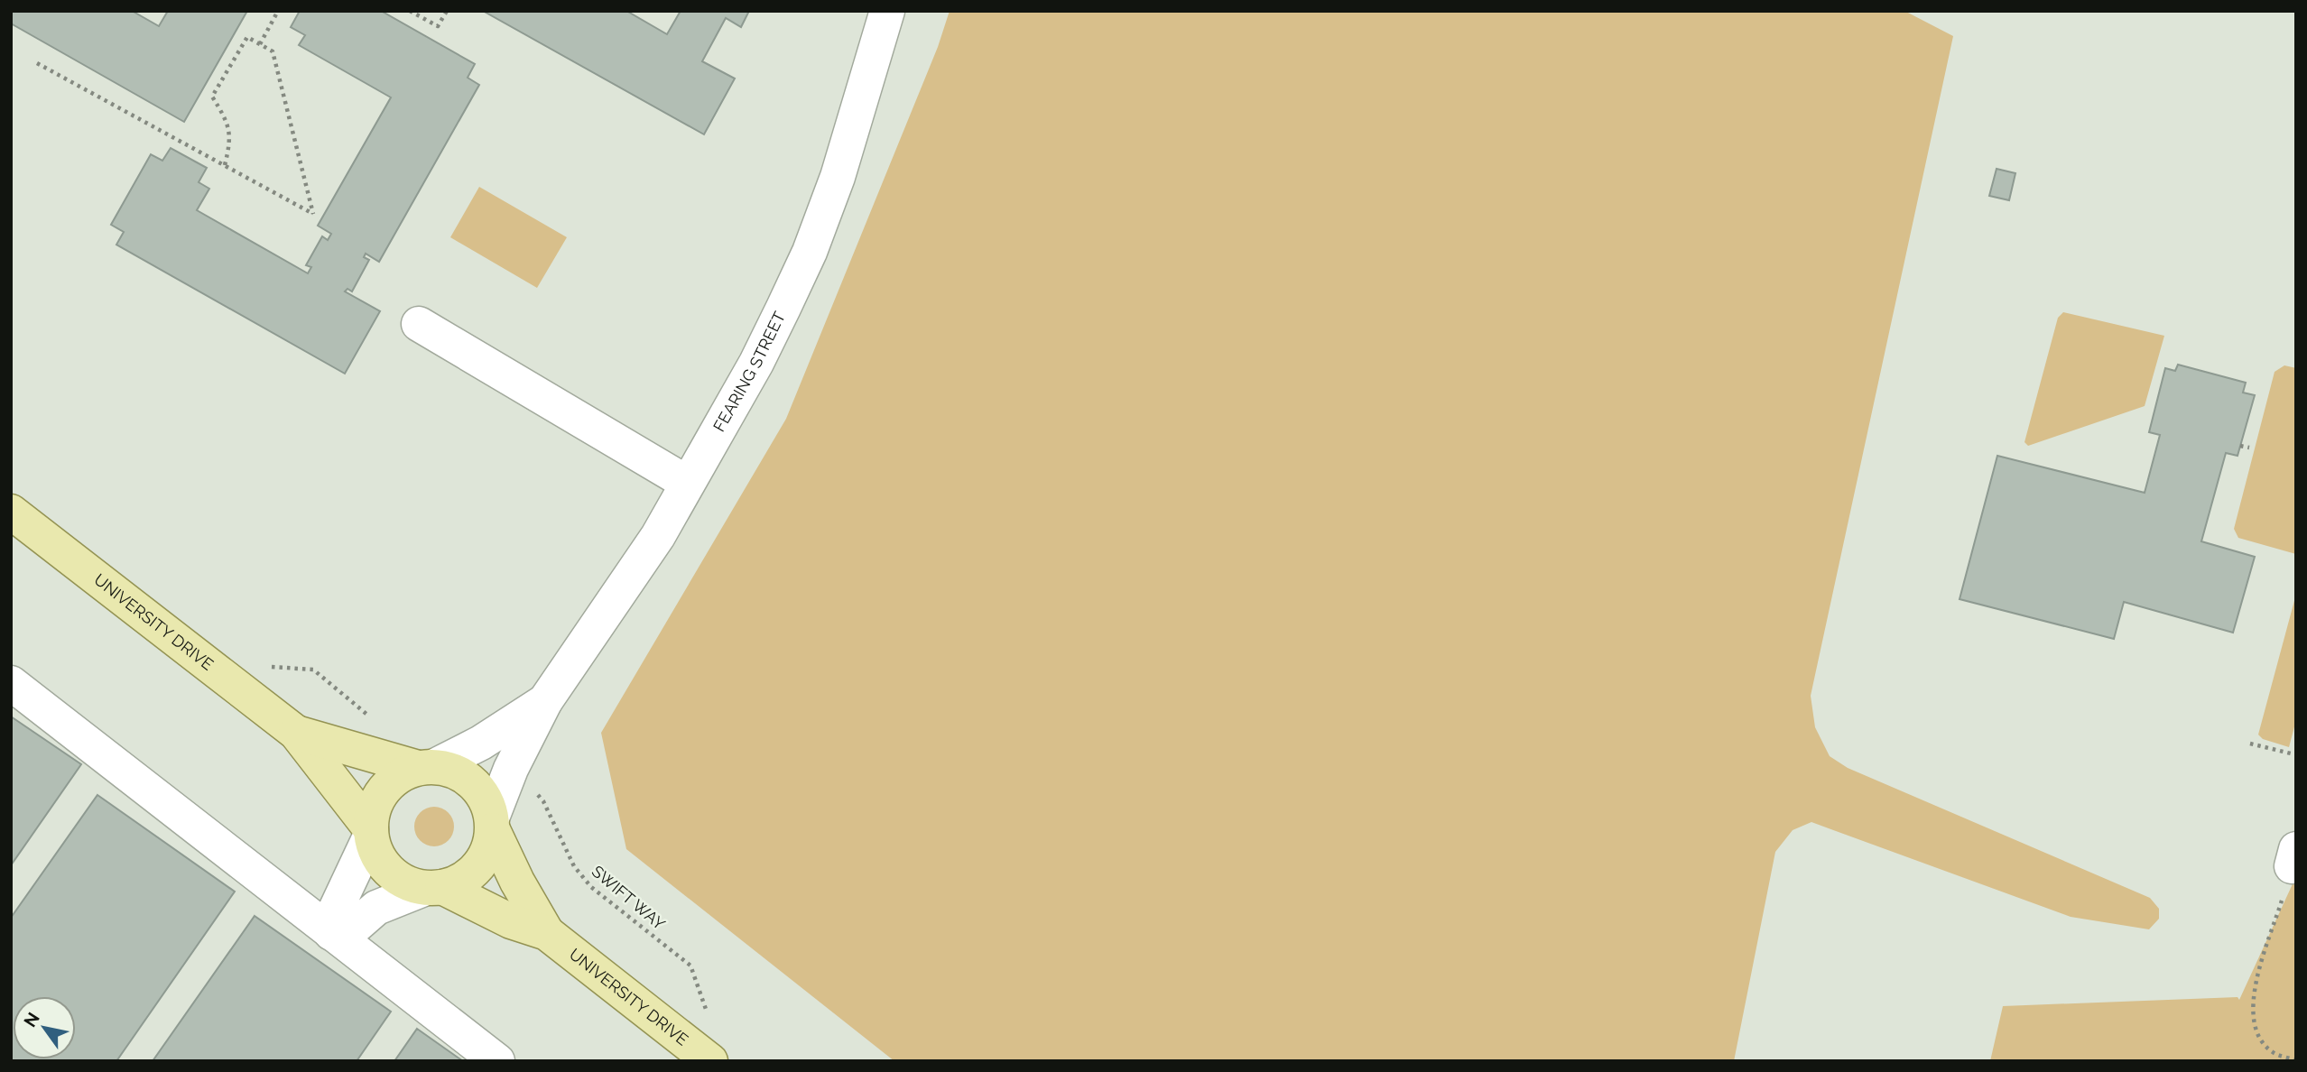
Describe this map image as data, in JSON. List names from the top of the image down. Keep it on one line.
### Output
{"streets":{"main road":["UNIVERSITY DRIVE"],"street":["FEARING STREET"],"path":["SWIFT WAY"]},"crossings":[["FEARING STREET","UNIVERSITY DRIVE"]],"north":"top left"}
